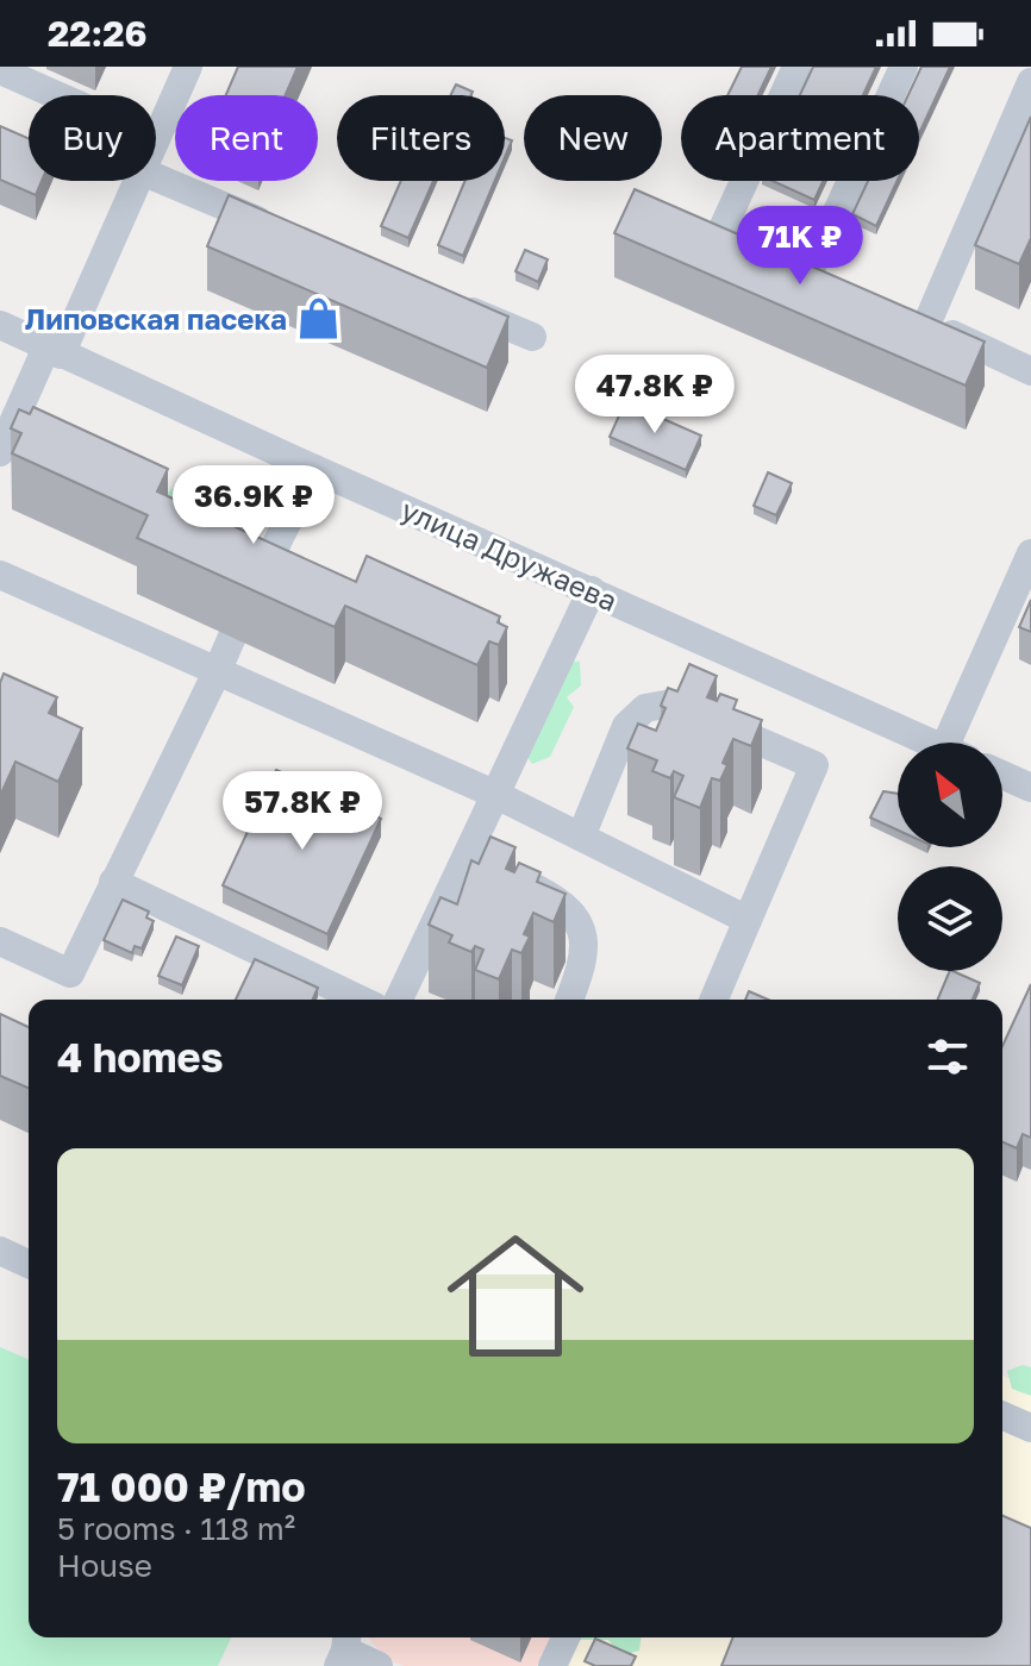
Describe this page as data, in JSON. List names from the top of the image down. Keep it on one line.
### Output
{"streets":{"street":["улица Дружаева"]},"places":{"shop":["Липовская пасека"]},"north":"top left","page":{"status":"22:26","chip":["Buy","Rent","Filters","New","Apartment"],"price":["71K ₽","47.8K ₽","36.9K ₽","57.8K ₽"],"heading":"4 homes","list":[{"name":"71 000 ₽/mo","note":"5 rooms · 118 m² · House"}]}}
